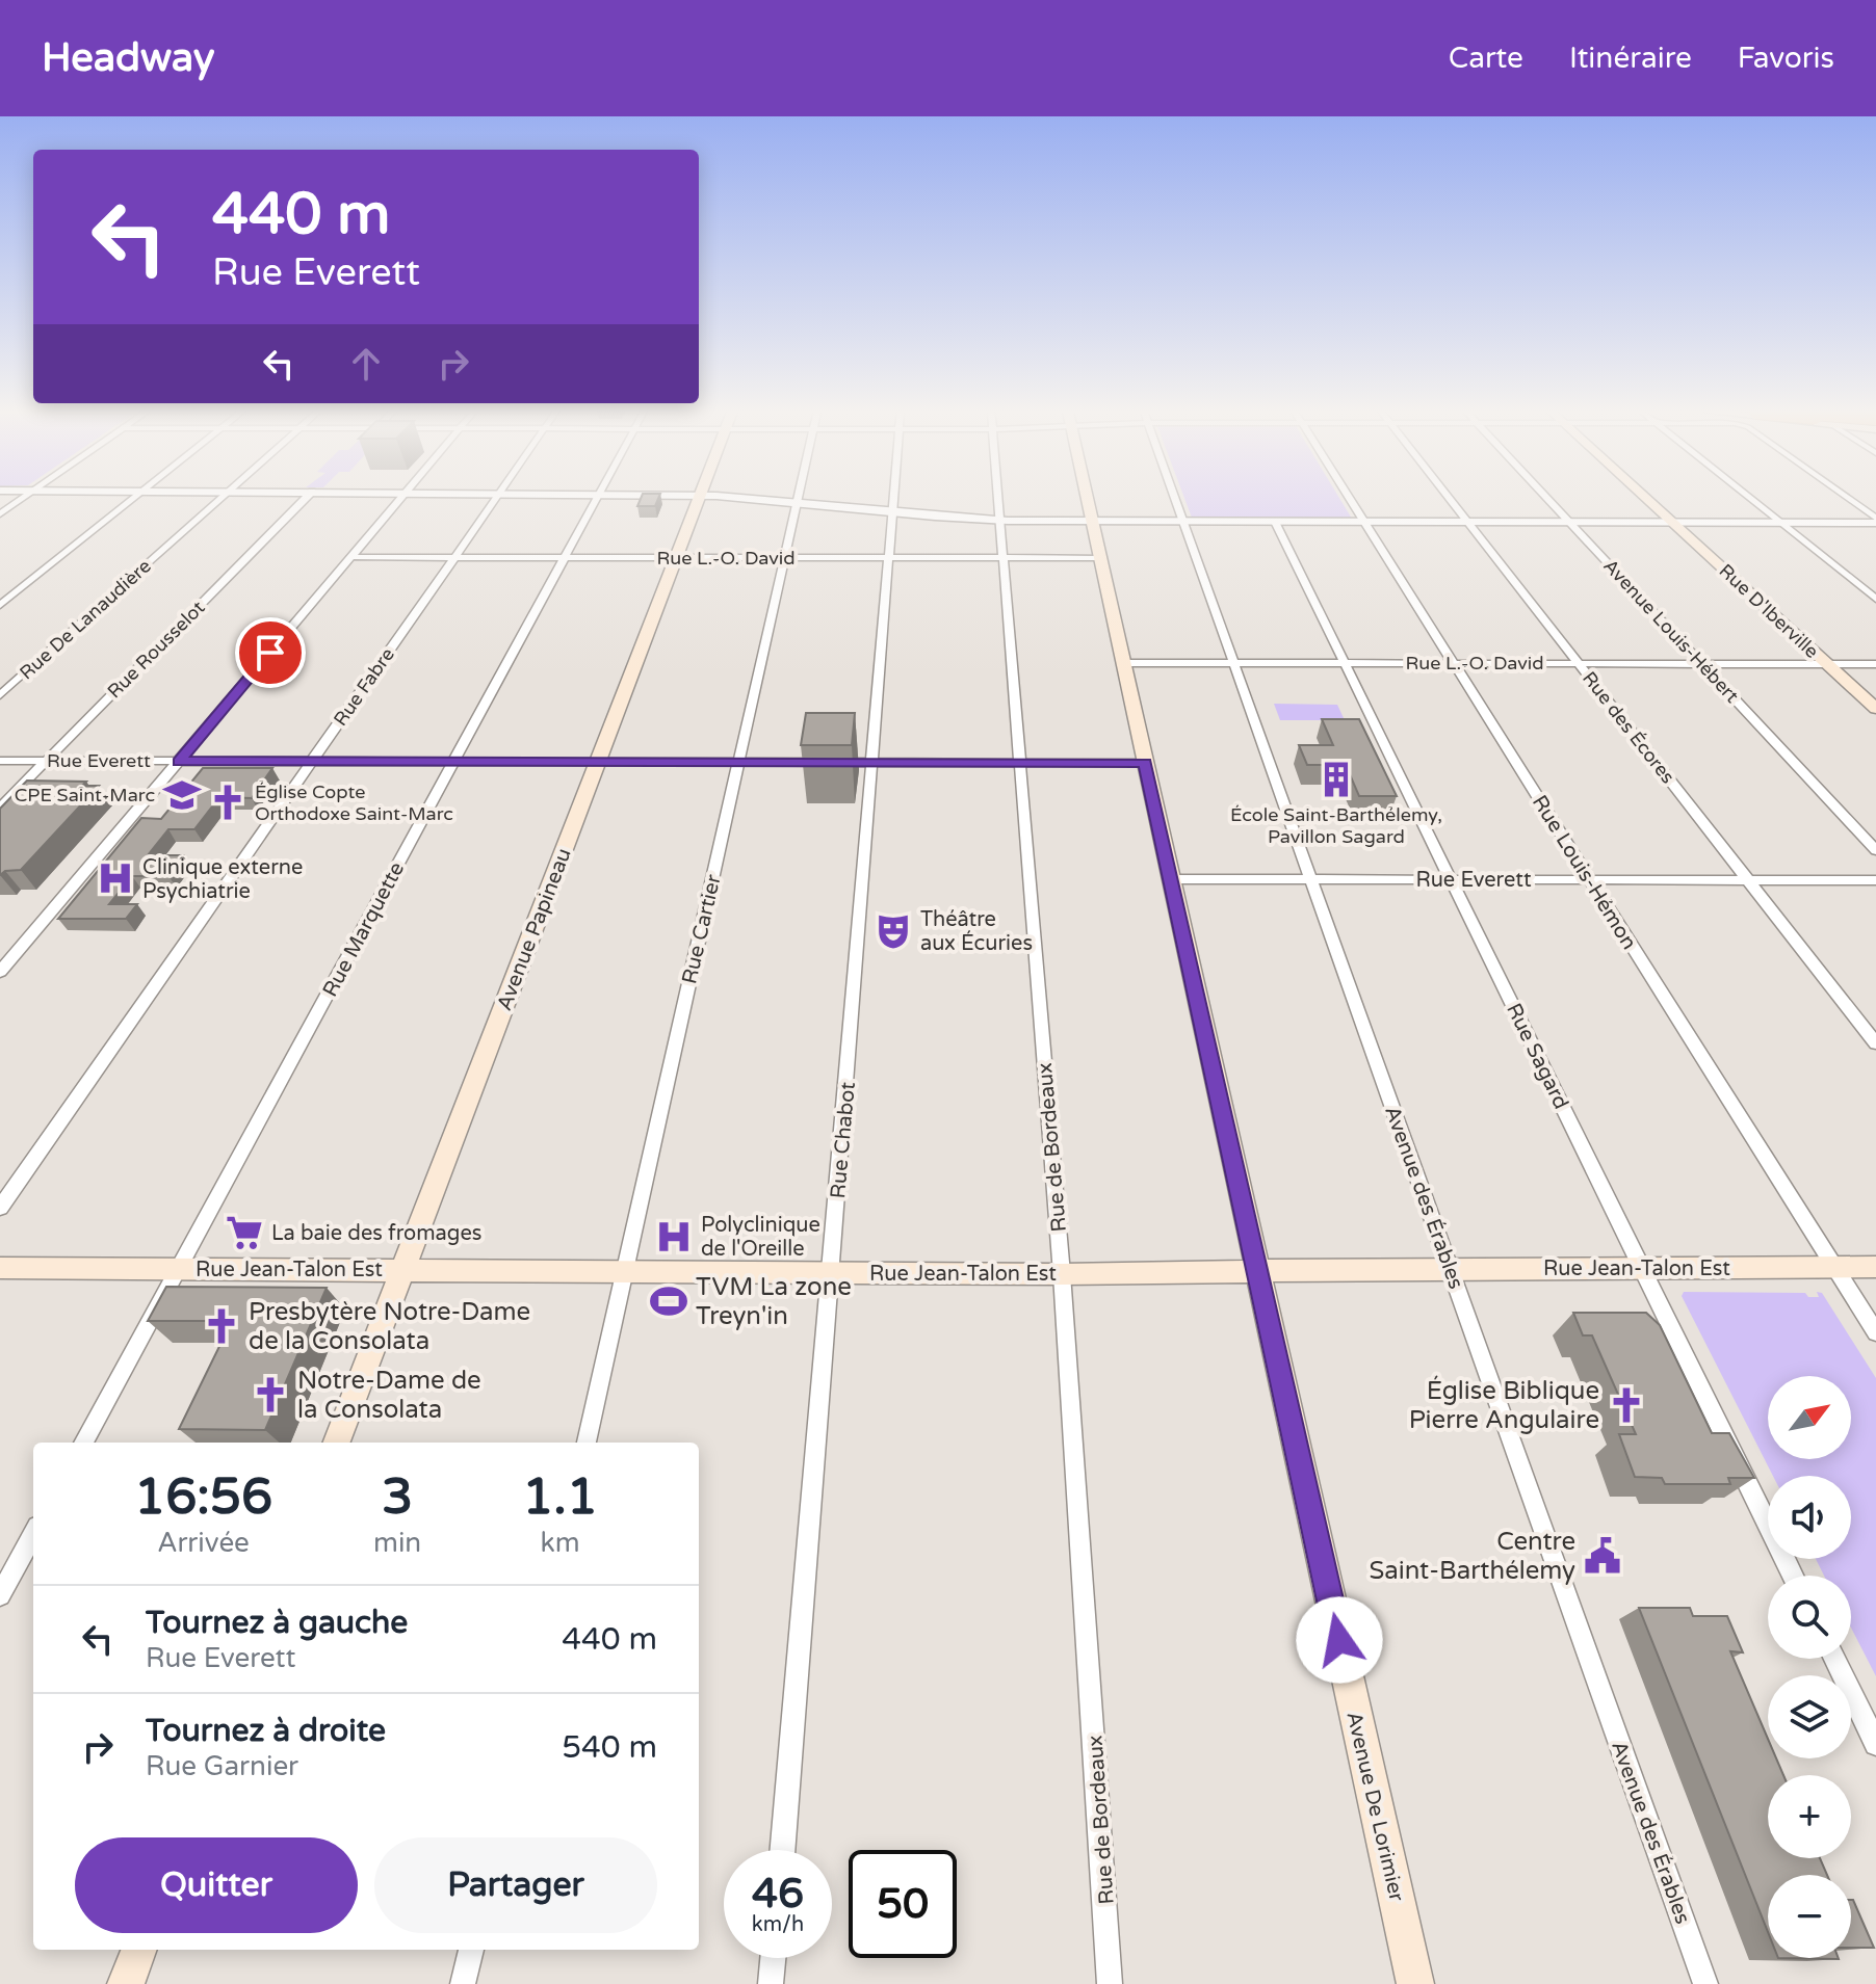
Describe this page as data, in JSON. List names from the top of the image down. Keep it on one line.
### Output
{"streets":{"main road":["Rue D'Iberville","Avenue Papineau","Rue Jean-Talon Est","Avenue De Lorimier"],"street":["Rue L.-O. David","Rue De Lanaudière","Avenue Louis-Hébert","Rue Rousselot","Rue Fabre","Rue des Écores","Rue Everett","Rue Louis-Hémon","Rue Marquette","Rue Cartier","Rue Sagard","Rue Chabot","Rue de Bordeaux","Avenue des Érables"]},"crossings":[["Rue L.-O. David","Rue D'Iberville"],["Rue L.-O. David","Avenue Louis-Hébert"],["Rue L.-O. David","Rue Fabre"],["Rue L.-O. David","Rue des Écores"],["Rue L.-O. David","Rue Louis-Hémon"],["Rue L.-O. David","Rue Marquette"],["Rue L.-O. David","Avenue Papineau"],["Rue L.-O. David","Rue Cartier"],["Rue L.-O. David","Rue Sagard"],["Rue L.-O. David","Rue Chabot"],["Rue L.-O. David","Rue de Bordeaux"],["Rue L.-O. David","Avenue des Érables"],["Rue L.-O. David","Avenue De Lorimier"],["Rue Rousselot","Rue Everett"],["Rue Fabre","Rue Everett"],["Rue des Écores","Rue Everett"],["Rue Everett","Rue Louis-Hémon"],["Rue Everett","Rue Marquette"],["Rue Everett","Avenue Papineau"],["Rue Everett","Rue Cartier"],["Rue Everett","Rue Sagard"],["Rue Everett","Rue Chabot"],["Rue Everett","Rue de Bordeaux"],["Rue Everett","Avenue des Érables"],["Rue Everett","Avenue De Lorimier"],["Rue Louis-Hémon","Rue Jean-Talon Est"],["Rue Marquette","Rue Jean-Talon Est"],["Avenue Papineau","Rue Jean-Talon Est"],["Rue Cartier","Rue Jean-Talon Est"],["Rue Sagard","Rue Jean-Talon Est"],["Rue Chabot","Rue Jean-Talon Est"],["Rue de Bordeaux","Rue Jean-Talon Est"],["Avenue des Érables","Rue Jean-Talon Est"],["Rue Jean-Talon Est","Avenue De Lorimier"]],"places":{"building":["École Saint-Barthélemy, Pavillon Sagard"],"school or university":["CPE Saint-Marc"],"church":["Église Copte Orthodoxe Saint-Marc","Presbytère Notre-Dame de la Consolata","Notre-Dame de la Consolata","Église Biblique Pierre Angulaire"],"hospital":["Clinique externe Psychiatrie","Polyclinique de l'Oreille"],"theatre":["Théâtre aux Écuries"],"supermarket":["La baie des fromages"],"sports":["TVM La zone Treyn'in"],"public building":["Centre Saint-Barthélemy"]},"north":"top right","page":{"header":"Headway","nav":["Carte","Itinéraire","Favoris"],"turn":["440 m","Rue Everett"],"map_buttons":["+","−"],"eta":["16:56","Arrivée","3","min","1.1","km"],"list":[{"name":"Tournez à gauche","note":"Rue Everett","value":"440 m"},{"name":"Tournez à droite","note":"Rue Garnier","value":"540 m"}],"buttons":["Quitter","Partager"],"speed":"46 km/h","limit":"50"}}
